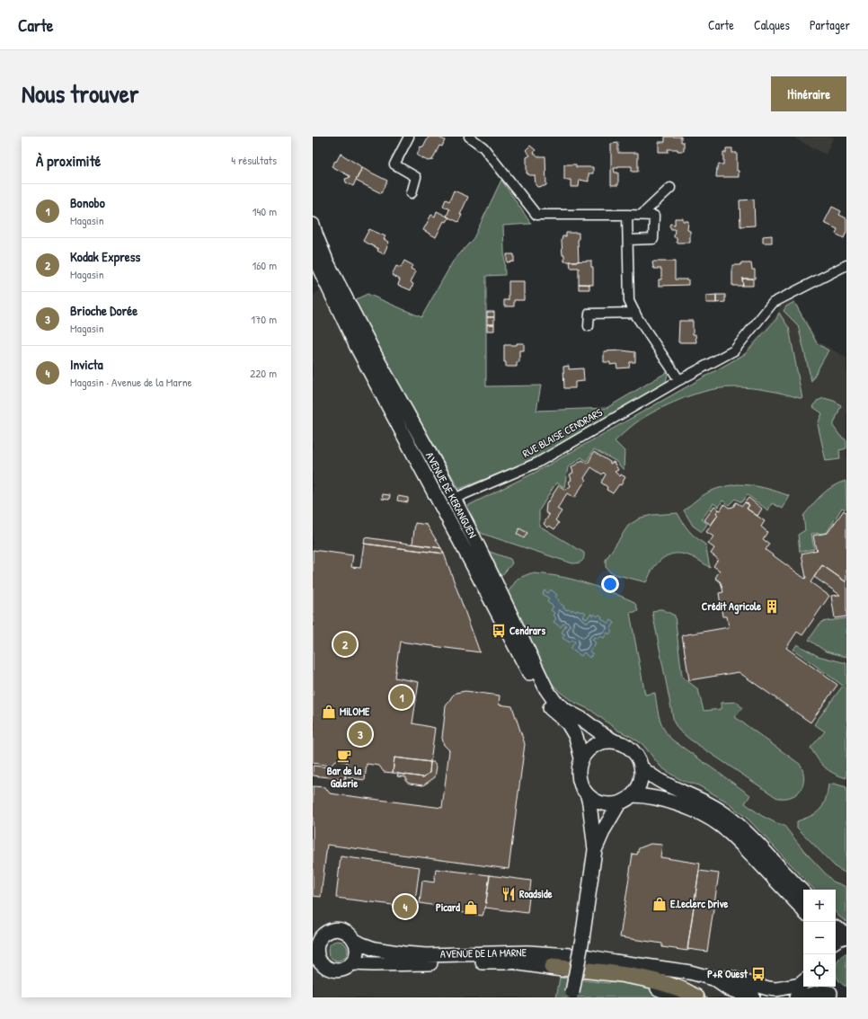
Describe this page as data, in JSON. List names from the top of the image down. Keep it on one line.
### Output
{"streets":{"main road":["AVENUE DE KERANGUEN","AVENUE DE LA MARNE"],"street":["RUE BLAISE CENDRARS"]},"crossings":[["RUE BLAISE CENDRARS","AVENUE DE KERANGUEN"]],"places":{"building":["Crédit Agricole"],"bus stop":["Cendrars","P+R Ouest"],"shop":["MiLOME","E.Leclerc Drive","Picard"],"cafe":["Bar de la Galerie"],"restaurant":["Roadside"]},"page":{"header":"Carte","nav":["Carte","Calques","Partager"],"title":"Nous trouver","buttons":"Itinéraire","heading":["À proximité","4 résultats"],"list":[{"mark":"1","name":"Bonobo","note":"Magasin","value":"140 m"},{"mark":"2","name":"Kodak Express","note":"Magasin","value":"160 m"},{"mark":"3","name":"Brioche Dorée","note":"Magasin","value":"170 m"},{"mark":"4","name":"Invicta","note":"Magasin · Avenue de la Marne","value":"220 m"}],"pins":["2","1","3","4"],"map_buttons":["+","−"]}}
